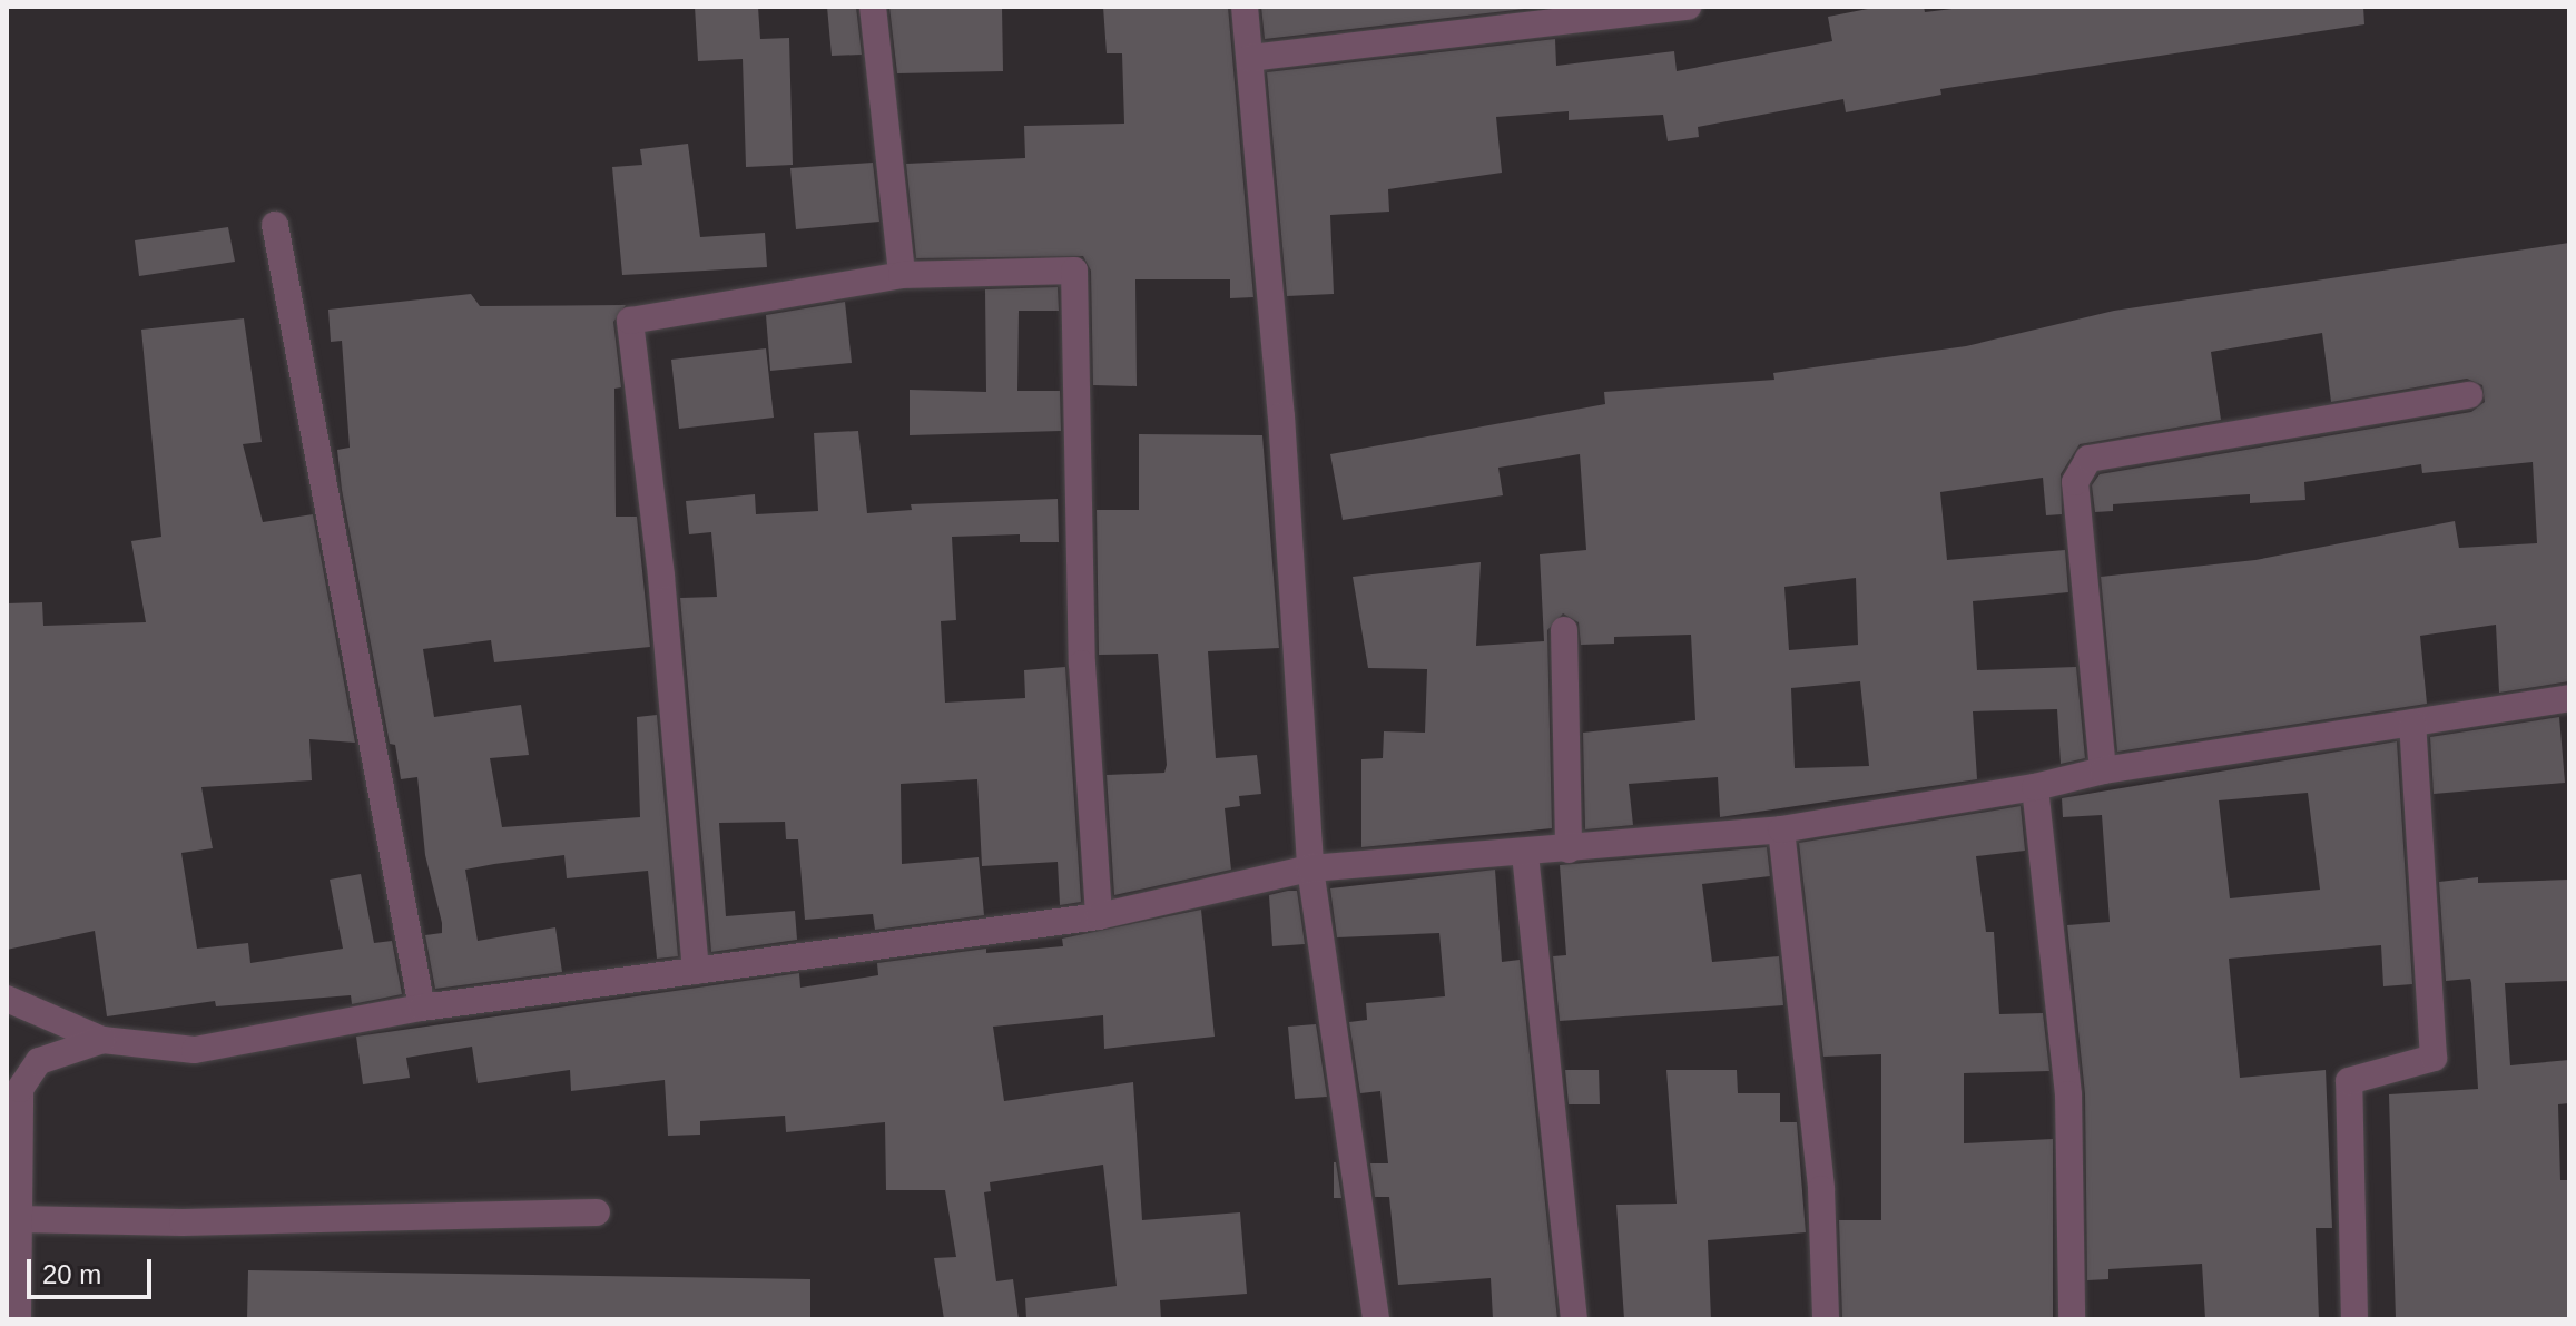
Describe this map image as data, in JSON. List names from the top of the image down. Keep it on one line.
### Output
{"scale_bar":"20 m"}
